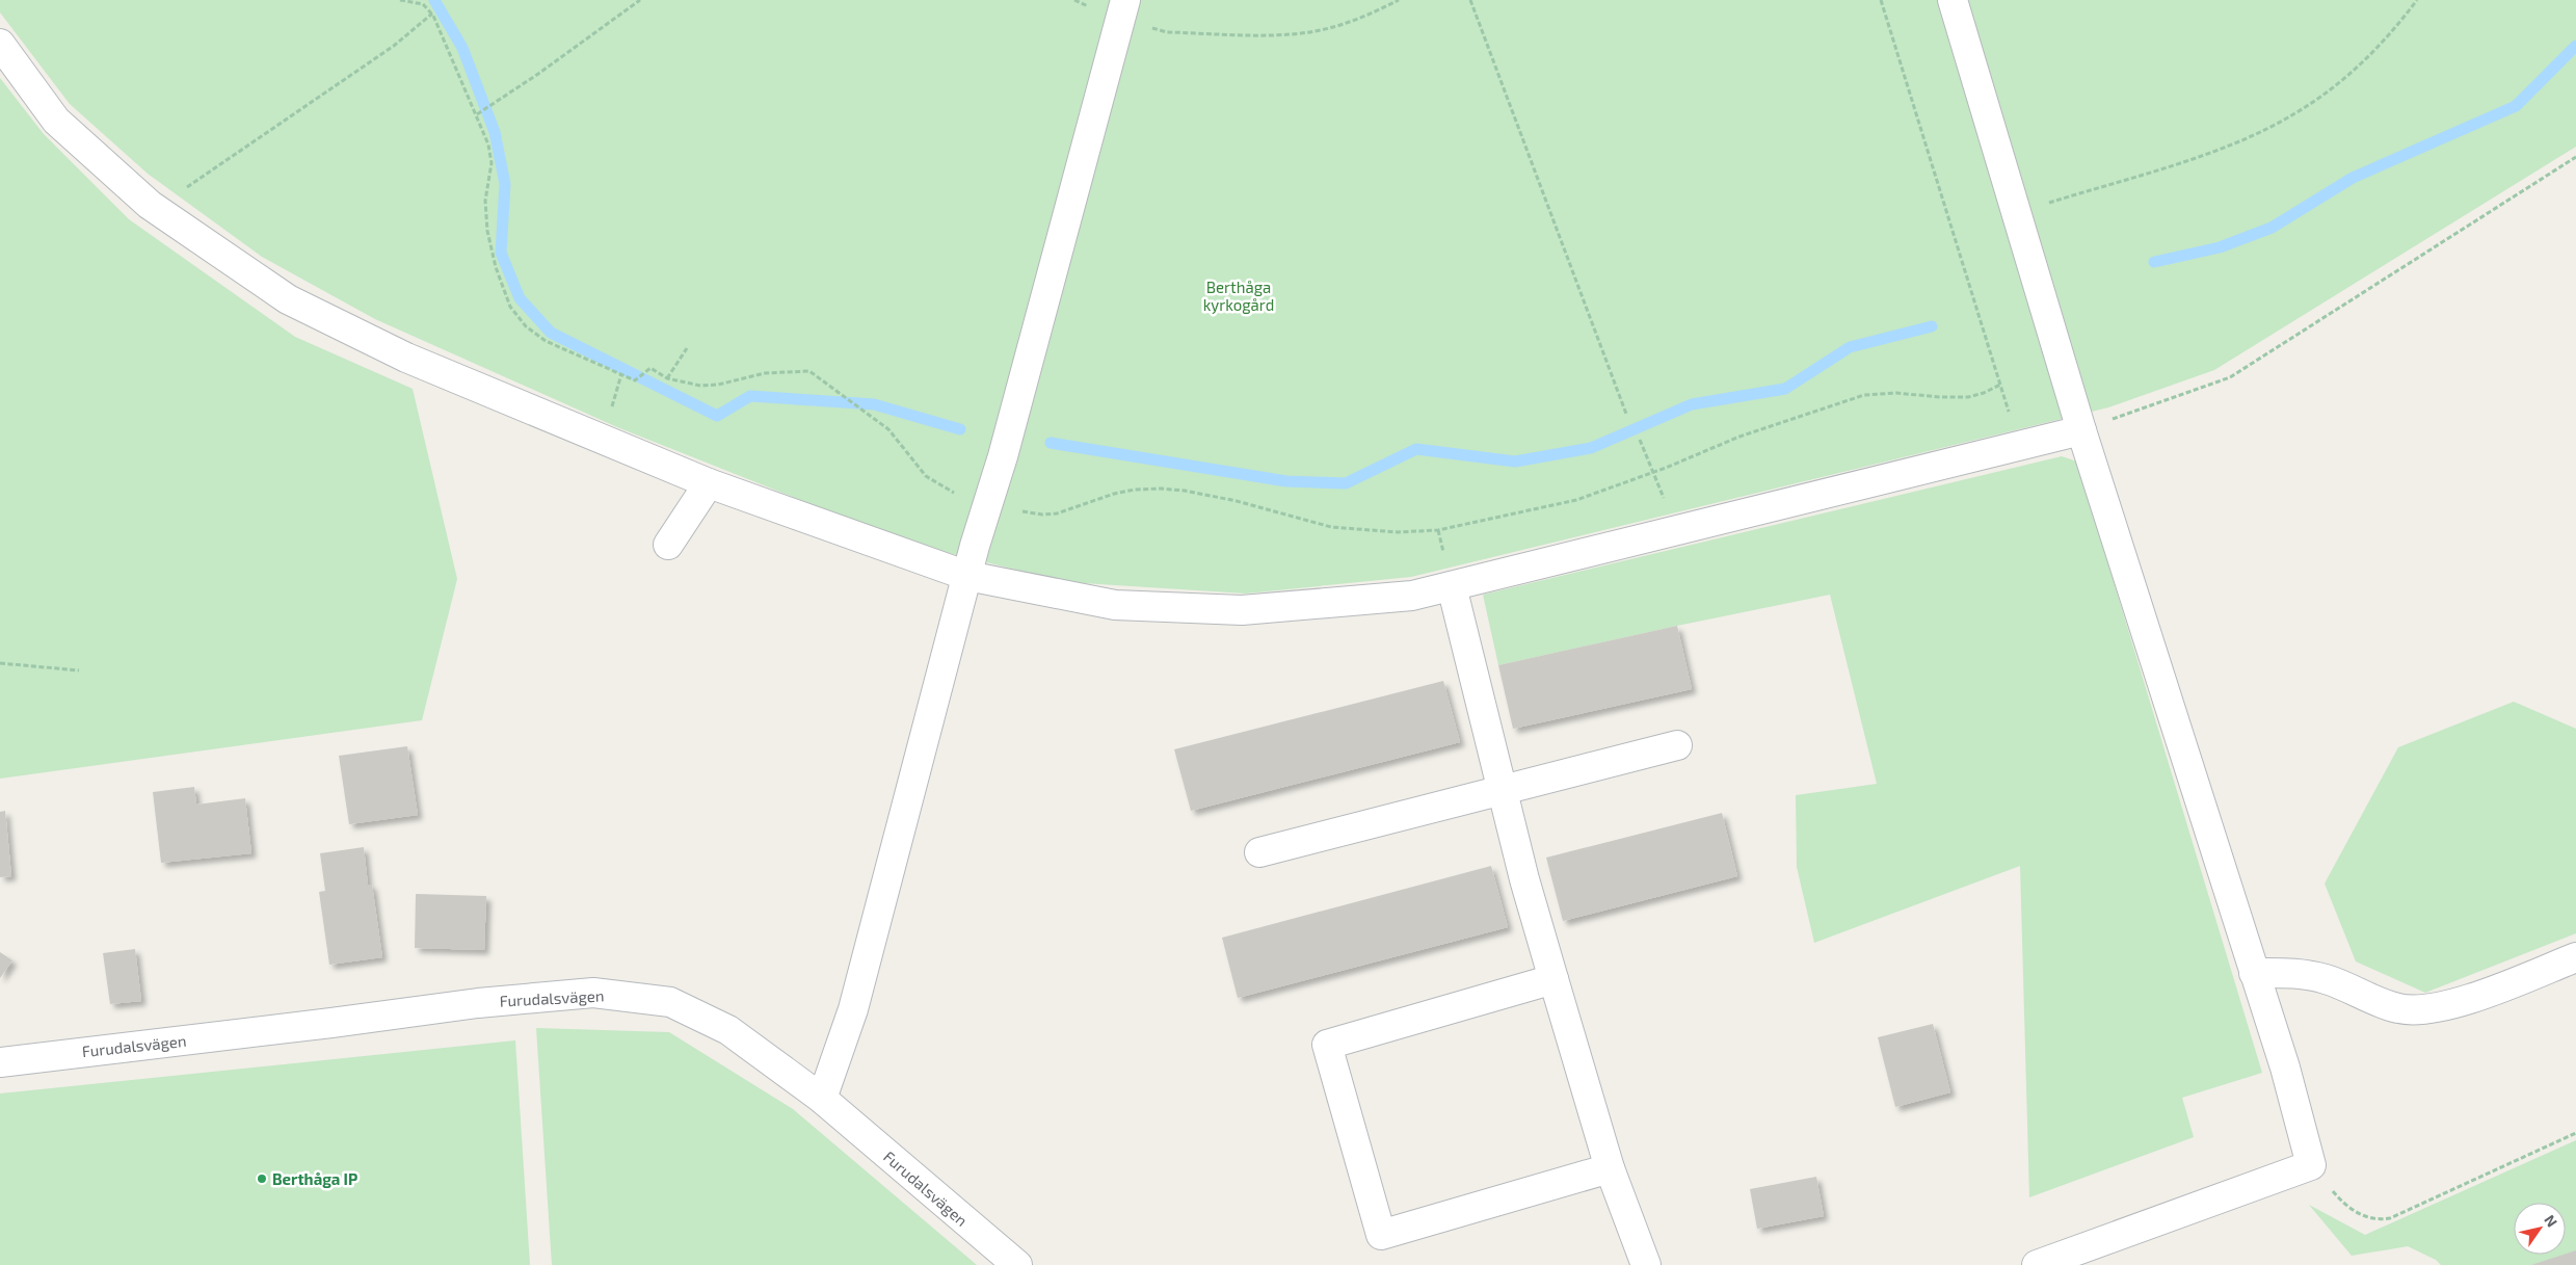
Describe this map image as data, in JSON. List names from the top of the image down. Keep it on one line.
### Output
{"streets":{"street":["Furudalsvägen"]},"parks":["Berthåga kyrkogård"],"places":["Berthåga IP"],"north":"top right"}
